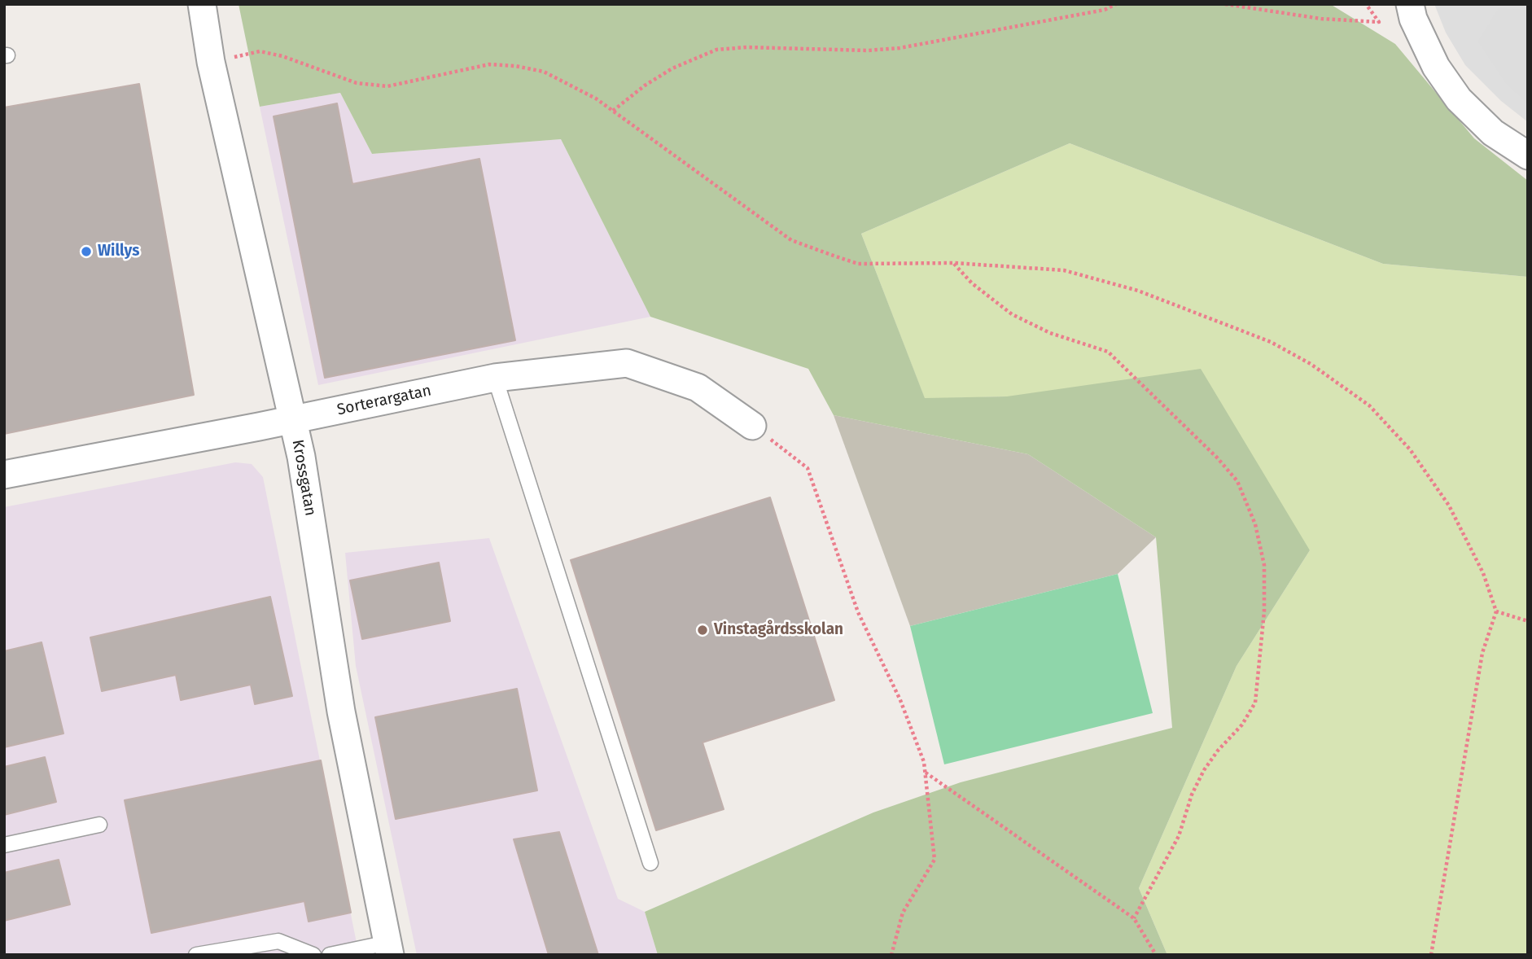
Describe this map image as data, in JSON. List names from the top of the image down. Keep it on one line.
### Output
{"streets":{"street":["Sorterargatan","Krossgatan"]},"crossings":[["Sorterargatan","Krossgatan"]],"places":["Willys","Vinstagårdsskolan"]}
